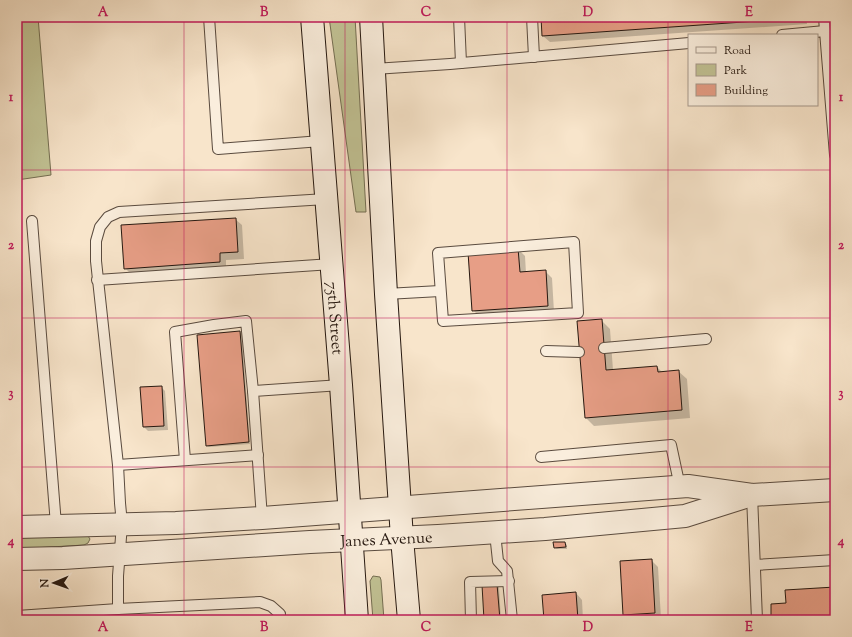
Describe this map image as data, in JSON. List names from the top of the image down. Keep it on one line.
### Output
{"streets":{"street":["75th Street","Janes Avenue"]},"crossings":[["75th Street","Janes Avenue"]],"legend":["Road","Park","Building"],"north":"left","grid":{"columns":["A","B","C","D","E"],"rows":["1","2","3","4"]}}
